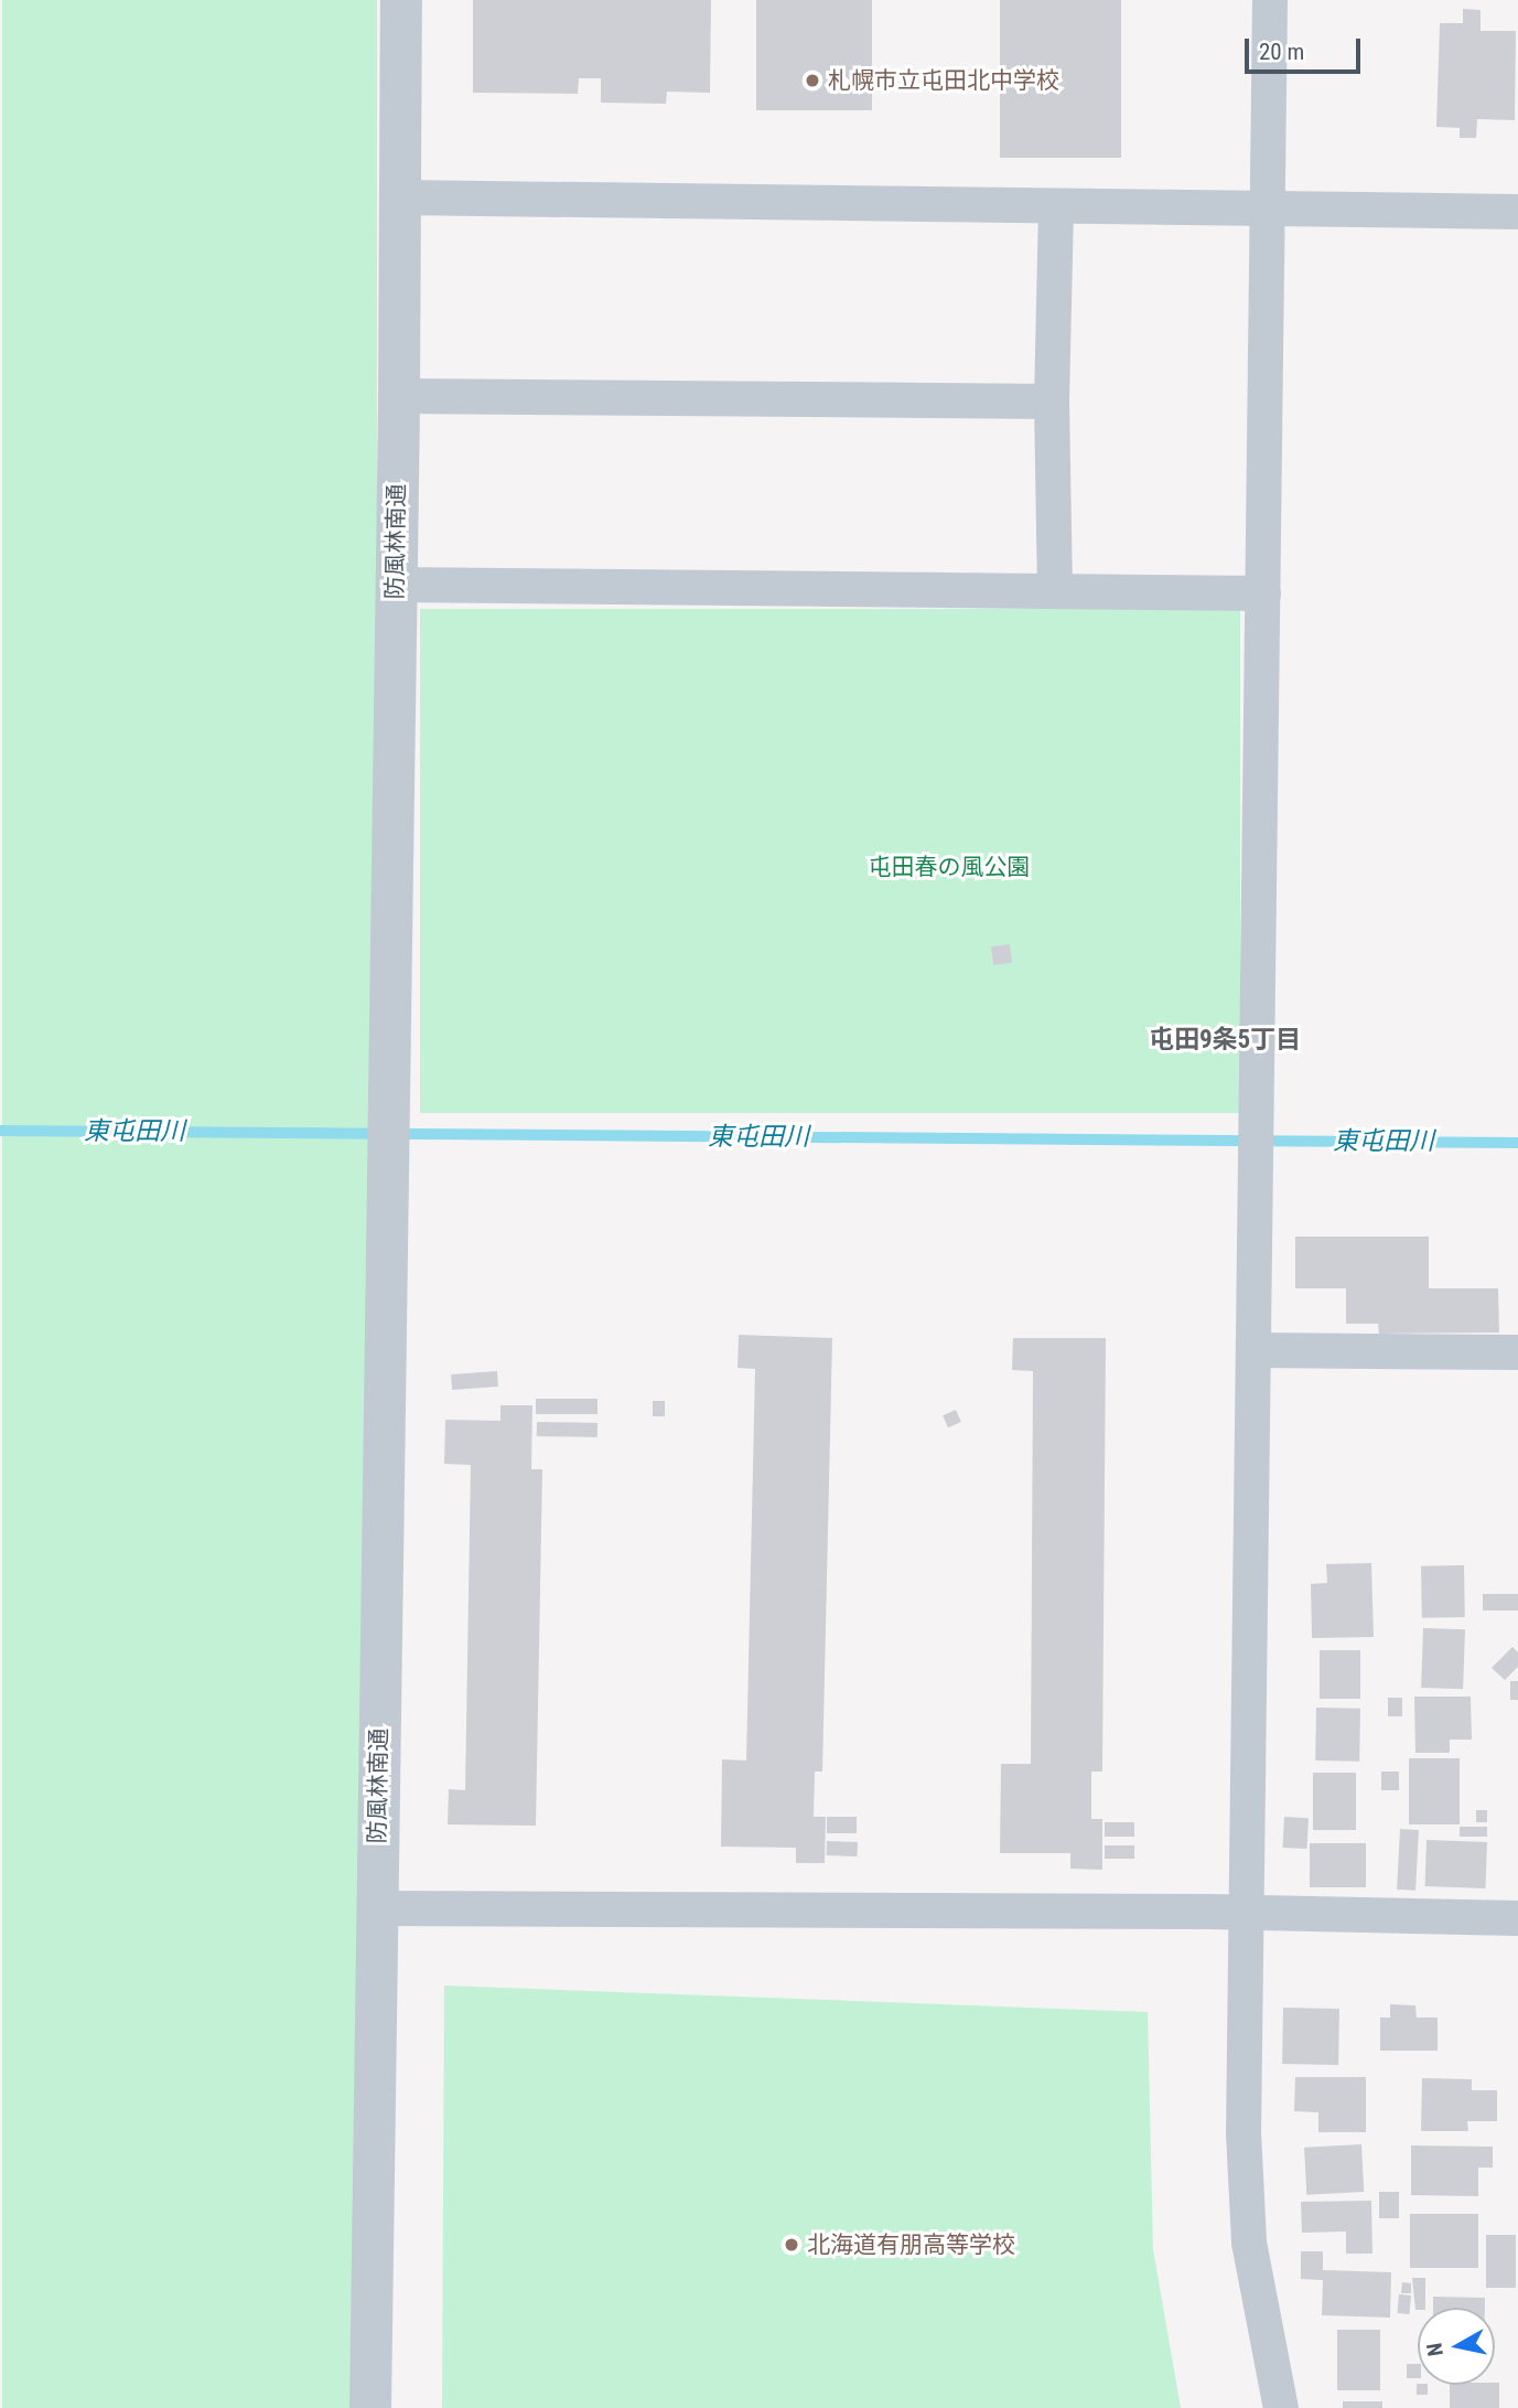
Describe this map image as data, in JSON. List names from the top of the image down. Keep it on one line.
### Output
{"streets":{"street":["防風林南通"]},"districts":["屯田9条5丁目"],"water":["東屯田川"],"parks":["屯田春の風公園"],"places":["札幌市立屯田北中学校","北海道有朋高等学校"],"scale_bar":"20 m","north":"left"}
